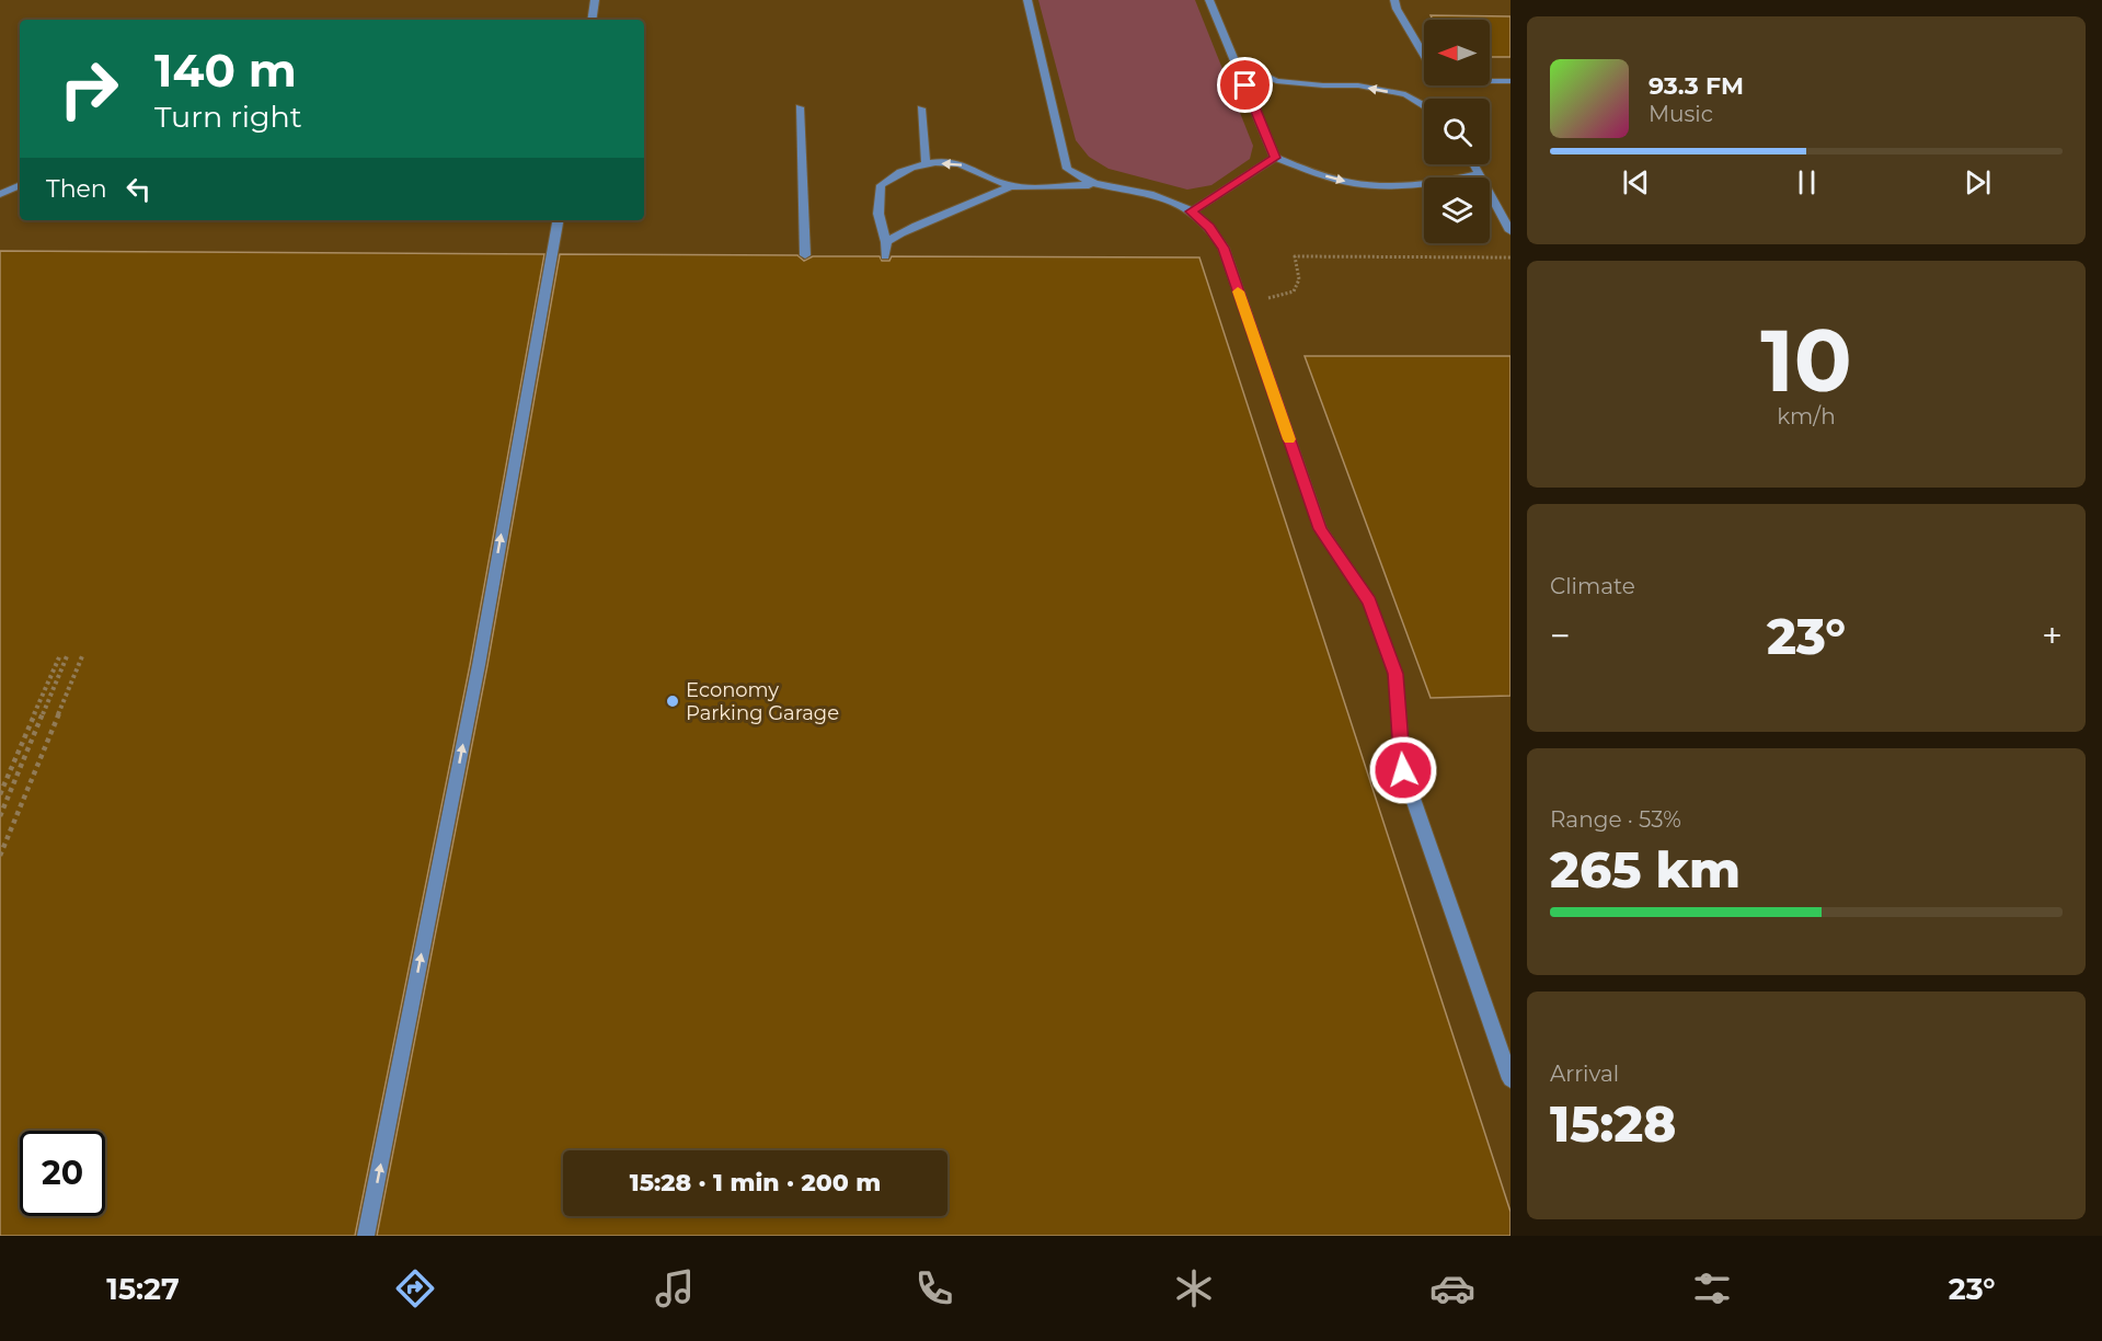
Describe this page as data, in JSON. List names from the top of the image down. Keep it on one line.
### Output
{"places":["Economy Parking Garage"],"north":"left","page":{"turn":["140 m","Turn right"],"song":["93.3 FM","Music"],"then":"Then","tile":[["10","km/h"],"Climate",["Range · 53%","265 km"],["Arrival","15:28"]],"heat":["−","23°","+"],"limit":"20","trip":"15:28 · 1 min · 200 m","tabs":["15:27","23°"]}}
